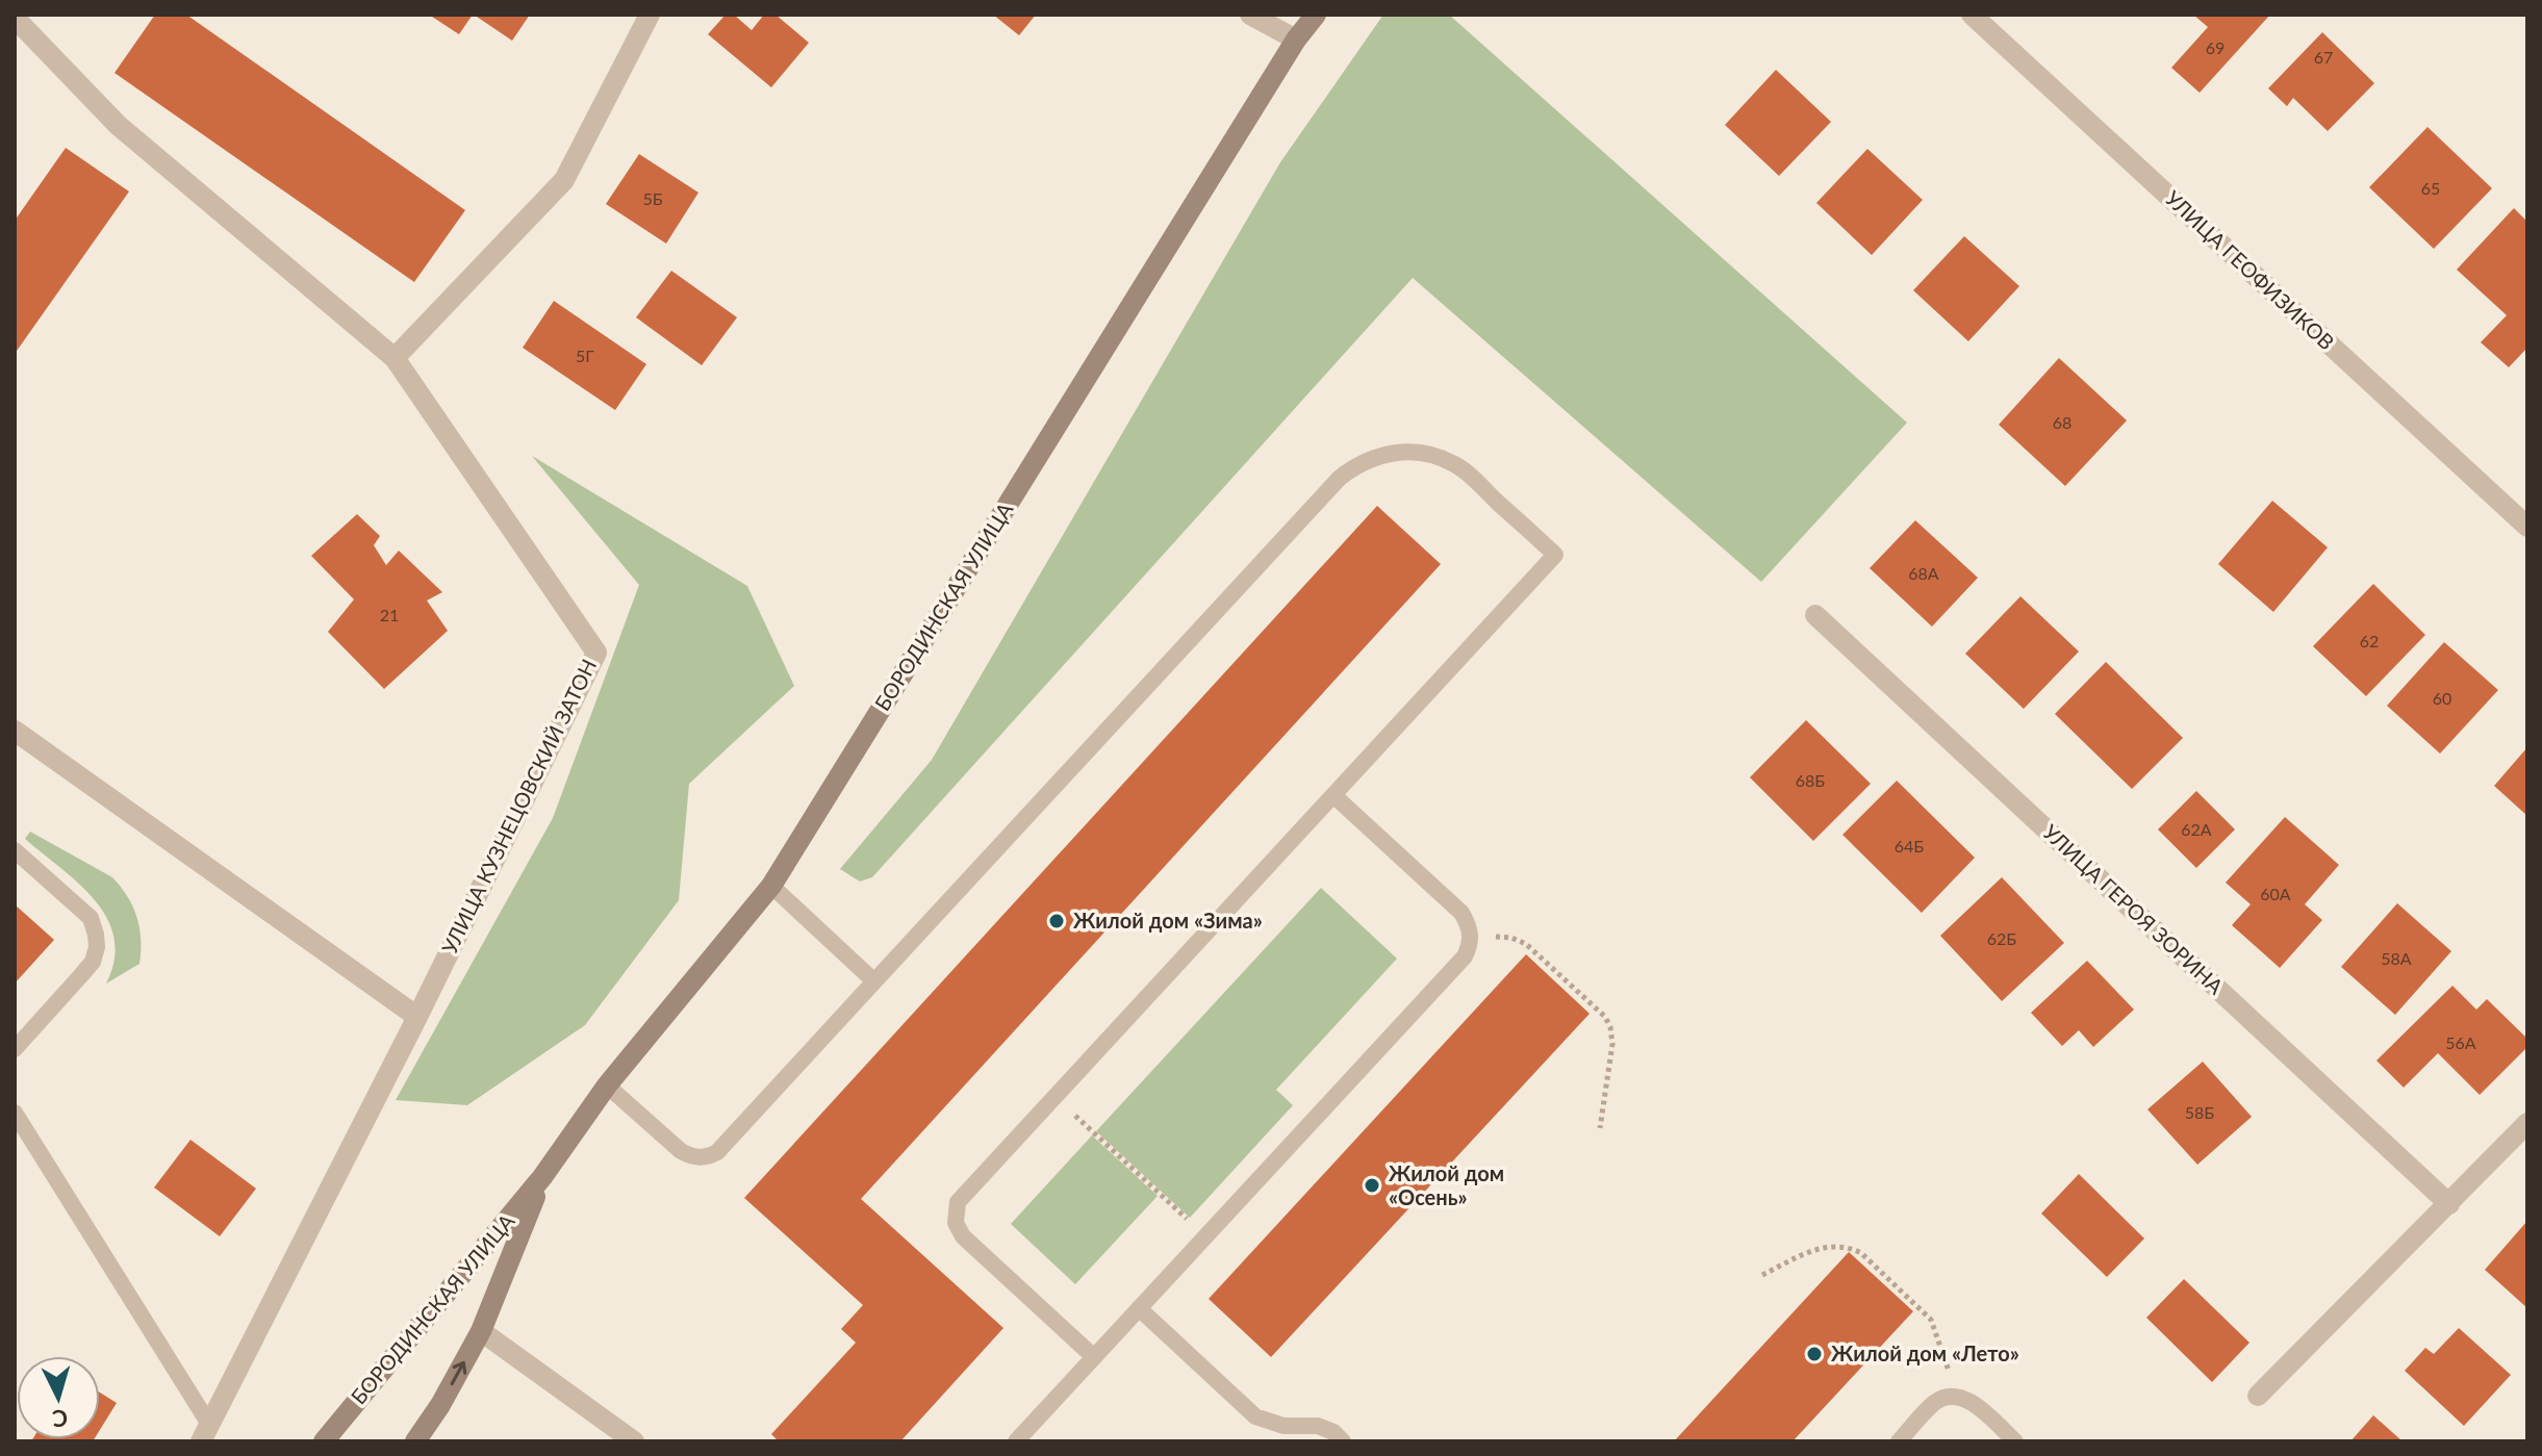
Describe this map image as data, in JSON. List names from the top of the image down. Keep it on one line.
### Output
{"streets":{"street":["УЛИЦА ГЕОФИЗИКОВ","БОРОДИНСКАЯ УЛИЦА","УЛИЦА КУЗНЕЦОВСКИЙ ЗАТОН","УЛИЦА ГЕРОЯ ЗОРИНА"]},"places":["Жилой дом «Зима»","Жилой дом «Осень»","Жилой дом «Лето»"],"house_numbers":["69","67","65","5Б","5Г","68","68А","21","62","60","68Б","62А","64Б","60А","62Б","58А","56А","58Б"],"north":"bottom"}
